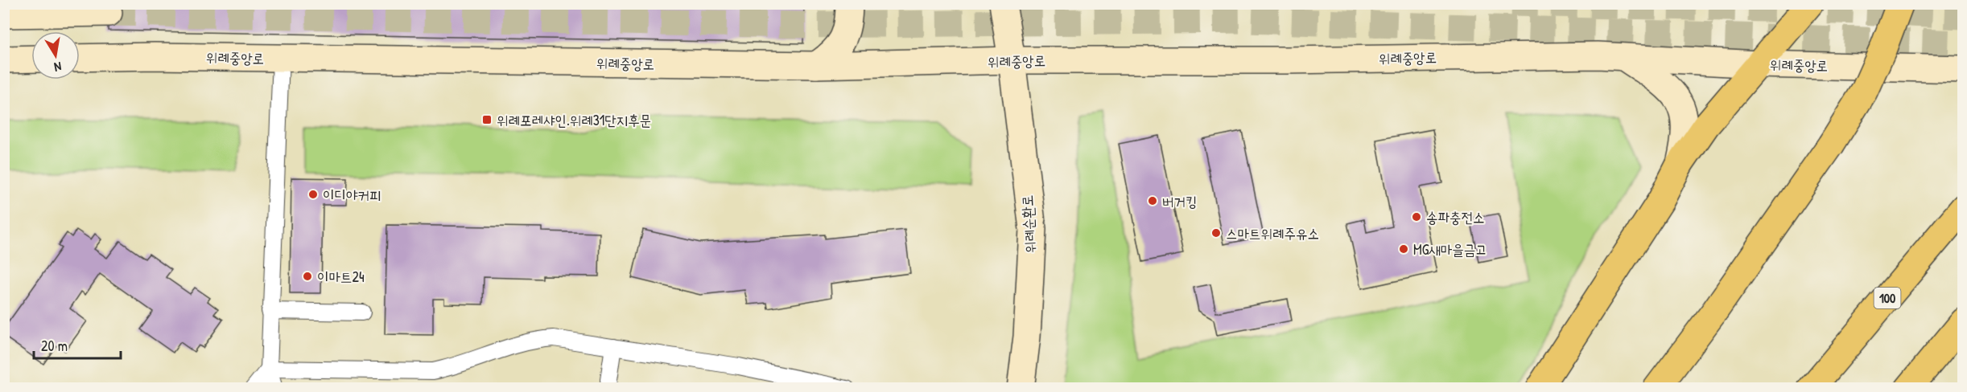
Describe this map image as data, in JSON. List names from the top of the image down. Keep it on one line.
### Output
{"streets":{"highway":["100"],"main road":["위례중앙로","위례순환로"]},"crossings":[["위례중앙로","위례순환로"]],"places":{"transit":["위례포레샤인.위례31단지후문"],"other":["이디야커피","버거킹","송파충전소","스마트위례주유소","MG새마을금고","이마트24"]},"scale_bar":"20 m","north":"bottom"}
